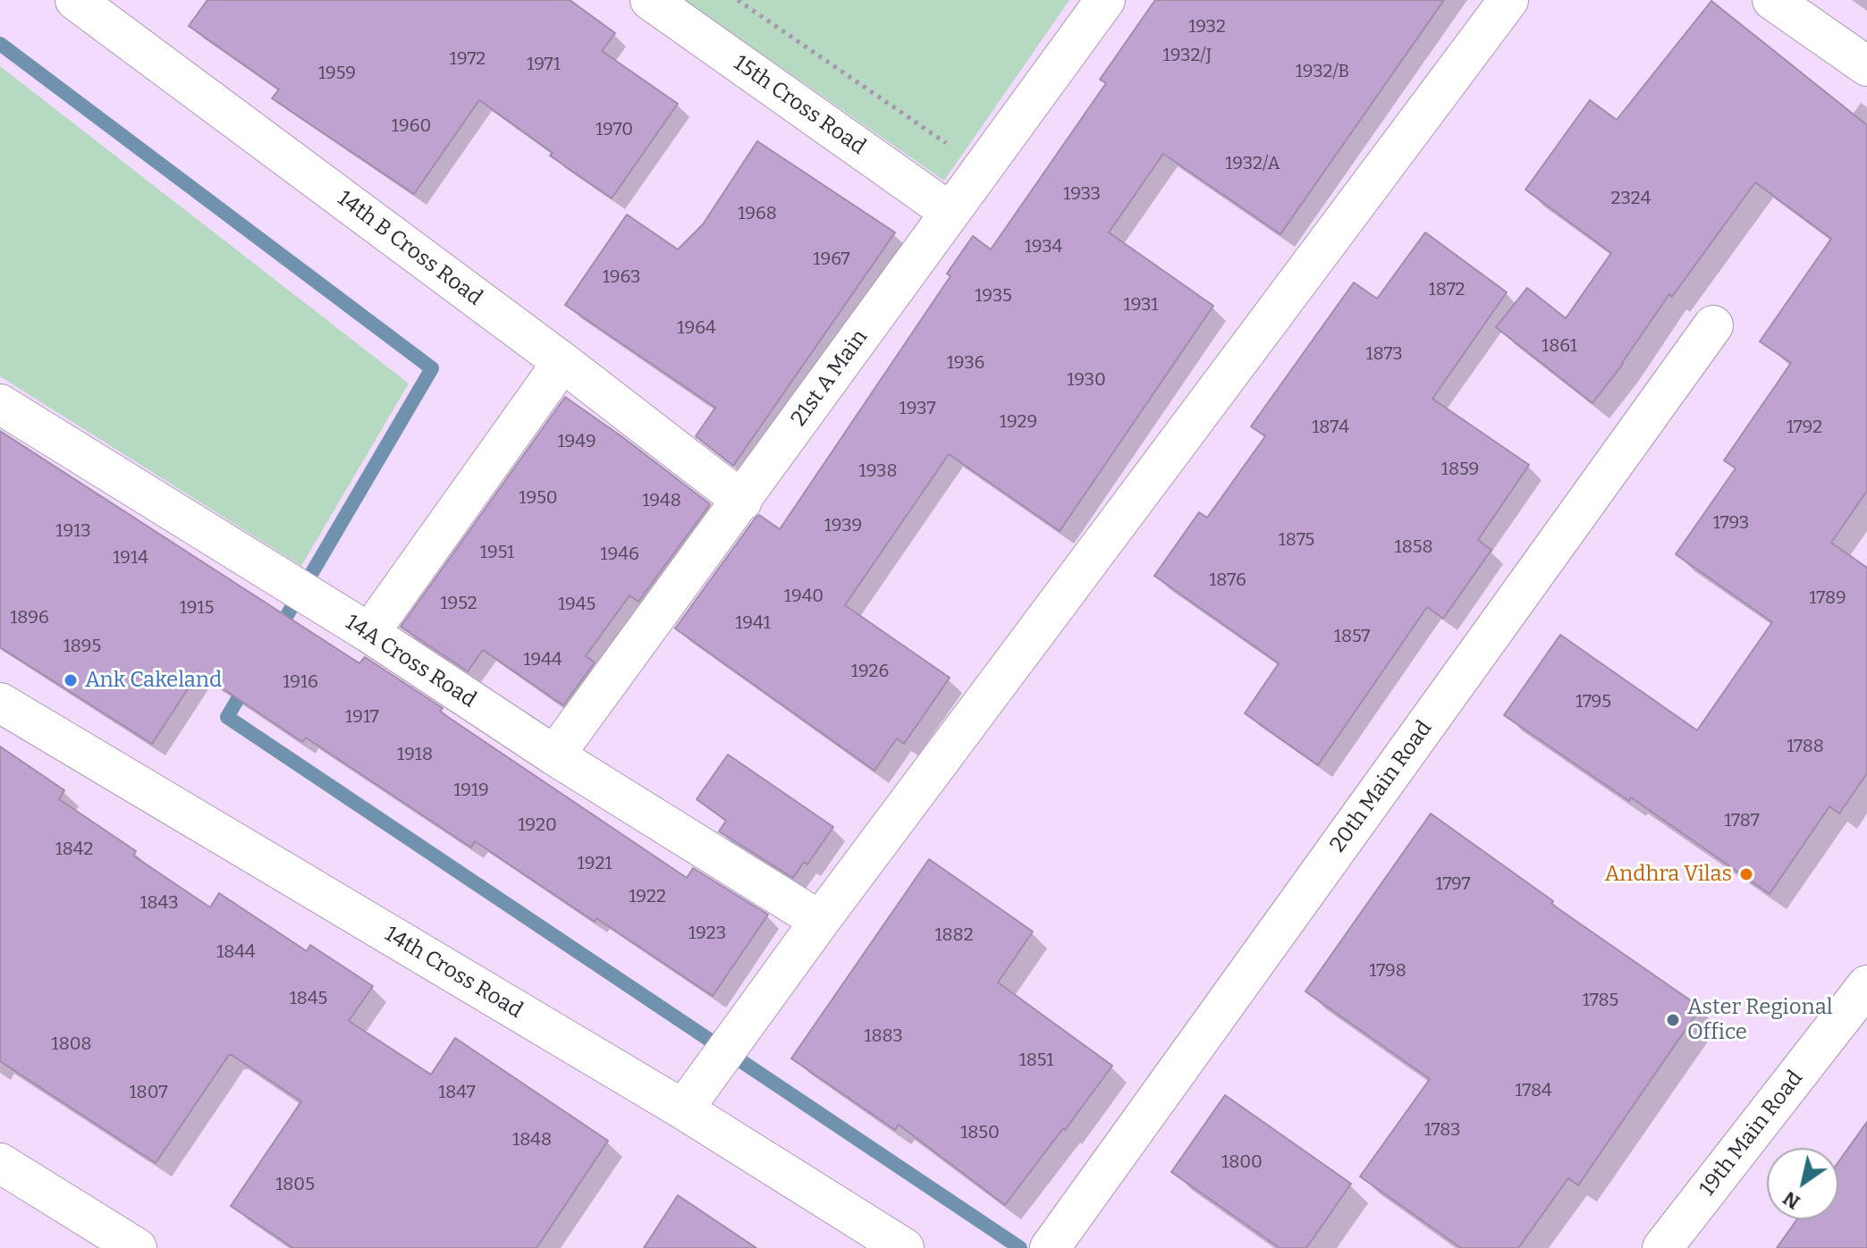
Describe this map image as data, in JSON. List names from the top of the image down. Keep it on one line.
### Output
{"streets":{"street":["15th Cross Road","14th B Cross Road","21st A Main","14A Cross Road","20th Main Road","14th Cross Road","19th Main Road"]},"crossings":[["15th Cross Road","21st A Main"],["14th B Cross Road","21st A Main"],["21st A Main","14A Cross Road"]],"places":["Ank Cakeland","Andhra Vilas","Aster Regional Office"],"house_numbers":["1932","1932/J","1972","1971","1932/B","1959","1960","1970","1932/A","1933","2324","1968","1934","1967","1963","1872","1935","1931","1964","1861","1873","1936","1930","1937","1929","1874","1792","1949","1859","1938","1950","1948","1793","1939","1913","1875","1858","1951","1946","1914","1876","1940","1789","1952","1945","1915","1896","1941","1857","1895","1944","1926","1916","1795","1917","1788","1918","1919","1787","1920","1842","1921","1797","1922","1843","1923","1882","1844","1798","1845","1785","1883","1808","1851","1784","1807","1847","1783","1850","1848","1800","1805"],"north":"bottom left"}
